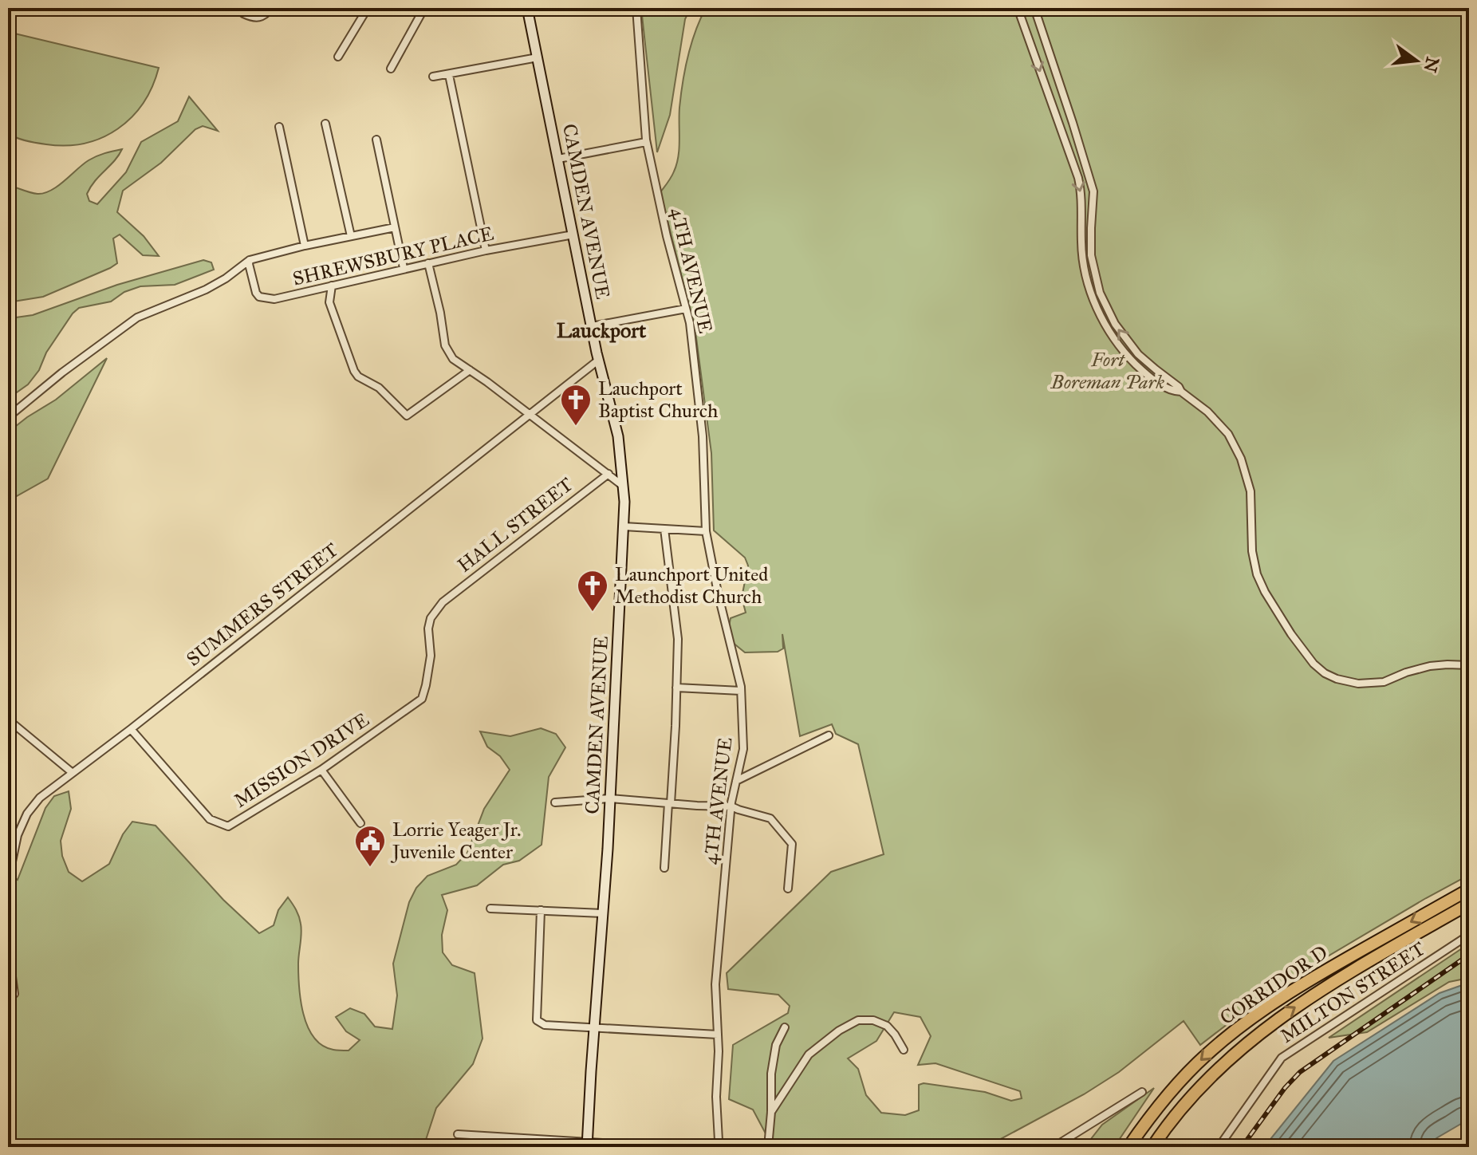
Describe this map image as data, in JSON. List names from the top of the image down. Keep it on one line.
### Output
{"streets":{"highway":["CORRIDOR D"],"street":["CAMDEN AVENUE","SHREWSBURY PLACE","4TH AVENUE","HALL STREET","SUMMERS STREET","MISSION DRIVE","MILTON STREET"]},"crossings":[["CAMDEN AVENUE","SHREWSBURY PLACE"],["CAMDEN AVENUE","SUMMERS STREET"],["HALL STREET","MISSION DRIVE"],["SUMMERS STREET","MISSION DRIVE"]],"districts":["Lauckport"],"parks":["Fort Boreman Park"],"places":{"church":["Lauchport Baptist Church","Launchport United Methodist Church"],"public building":["Lorrie Yeager Jr. Juvenile Center"]},"north":"right"}
